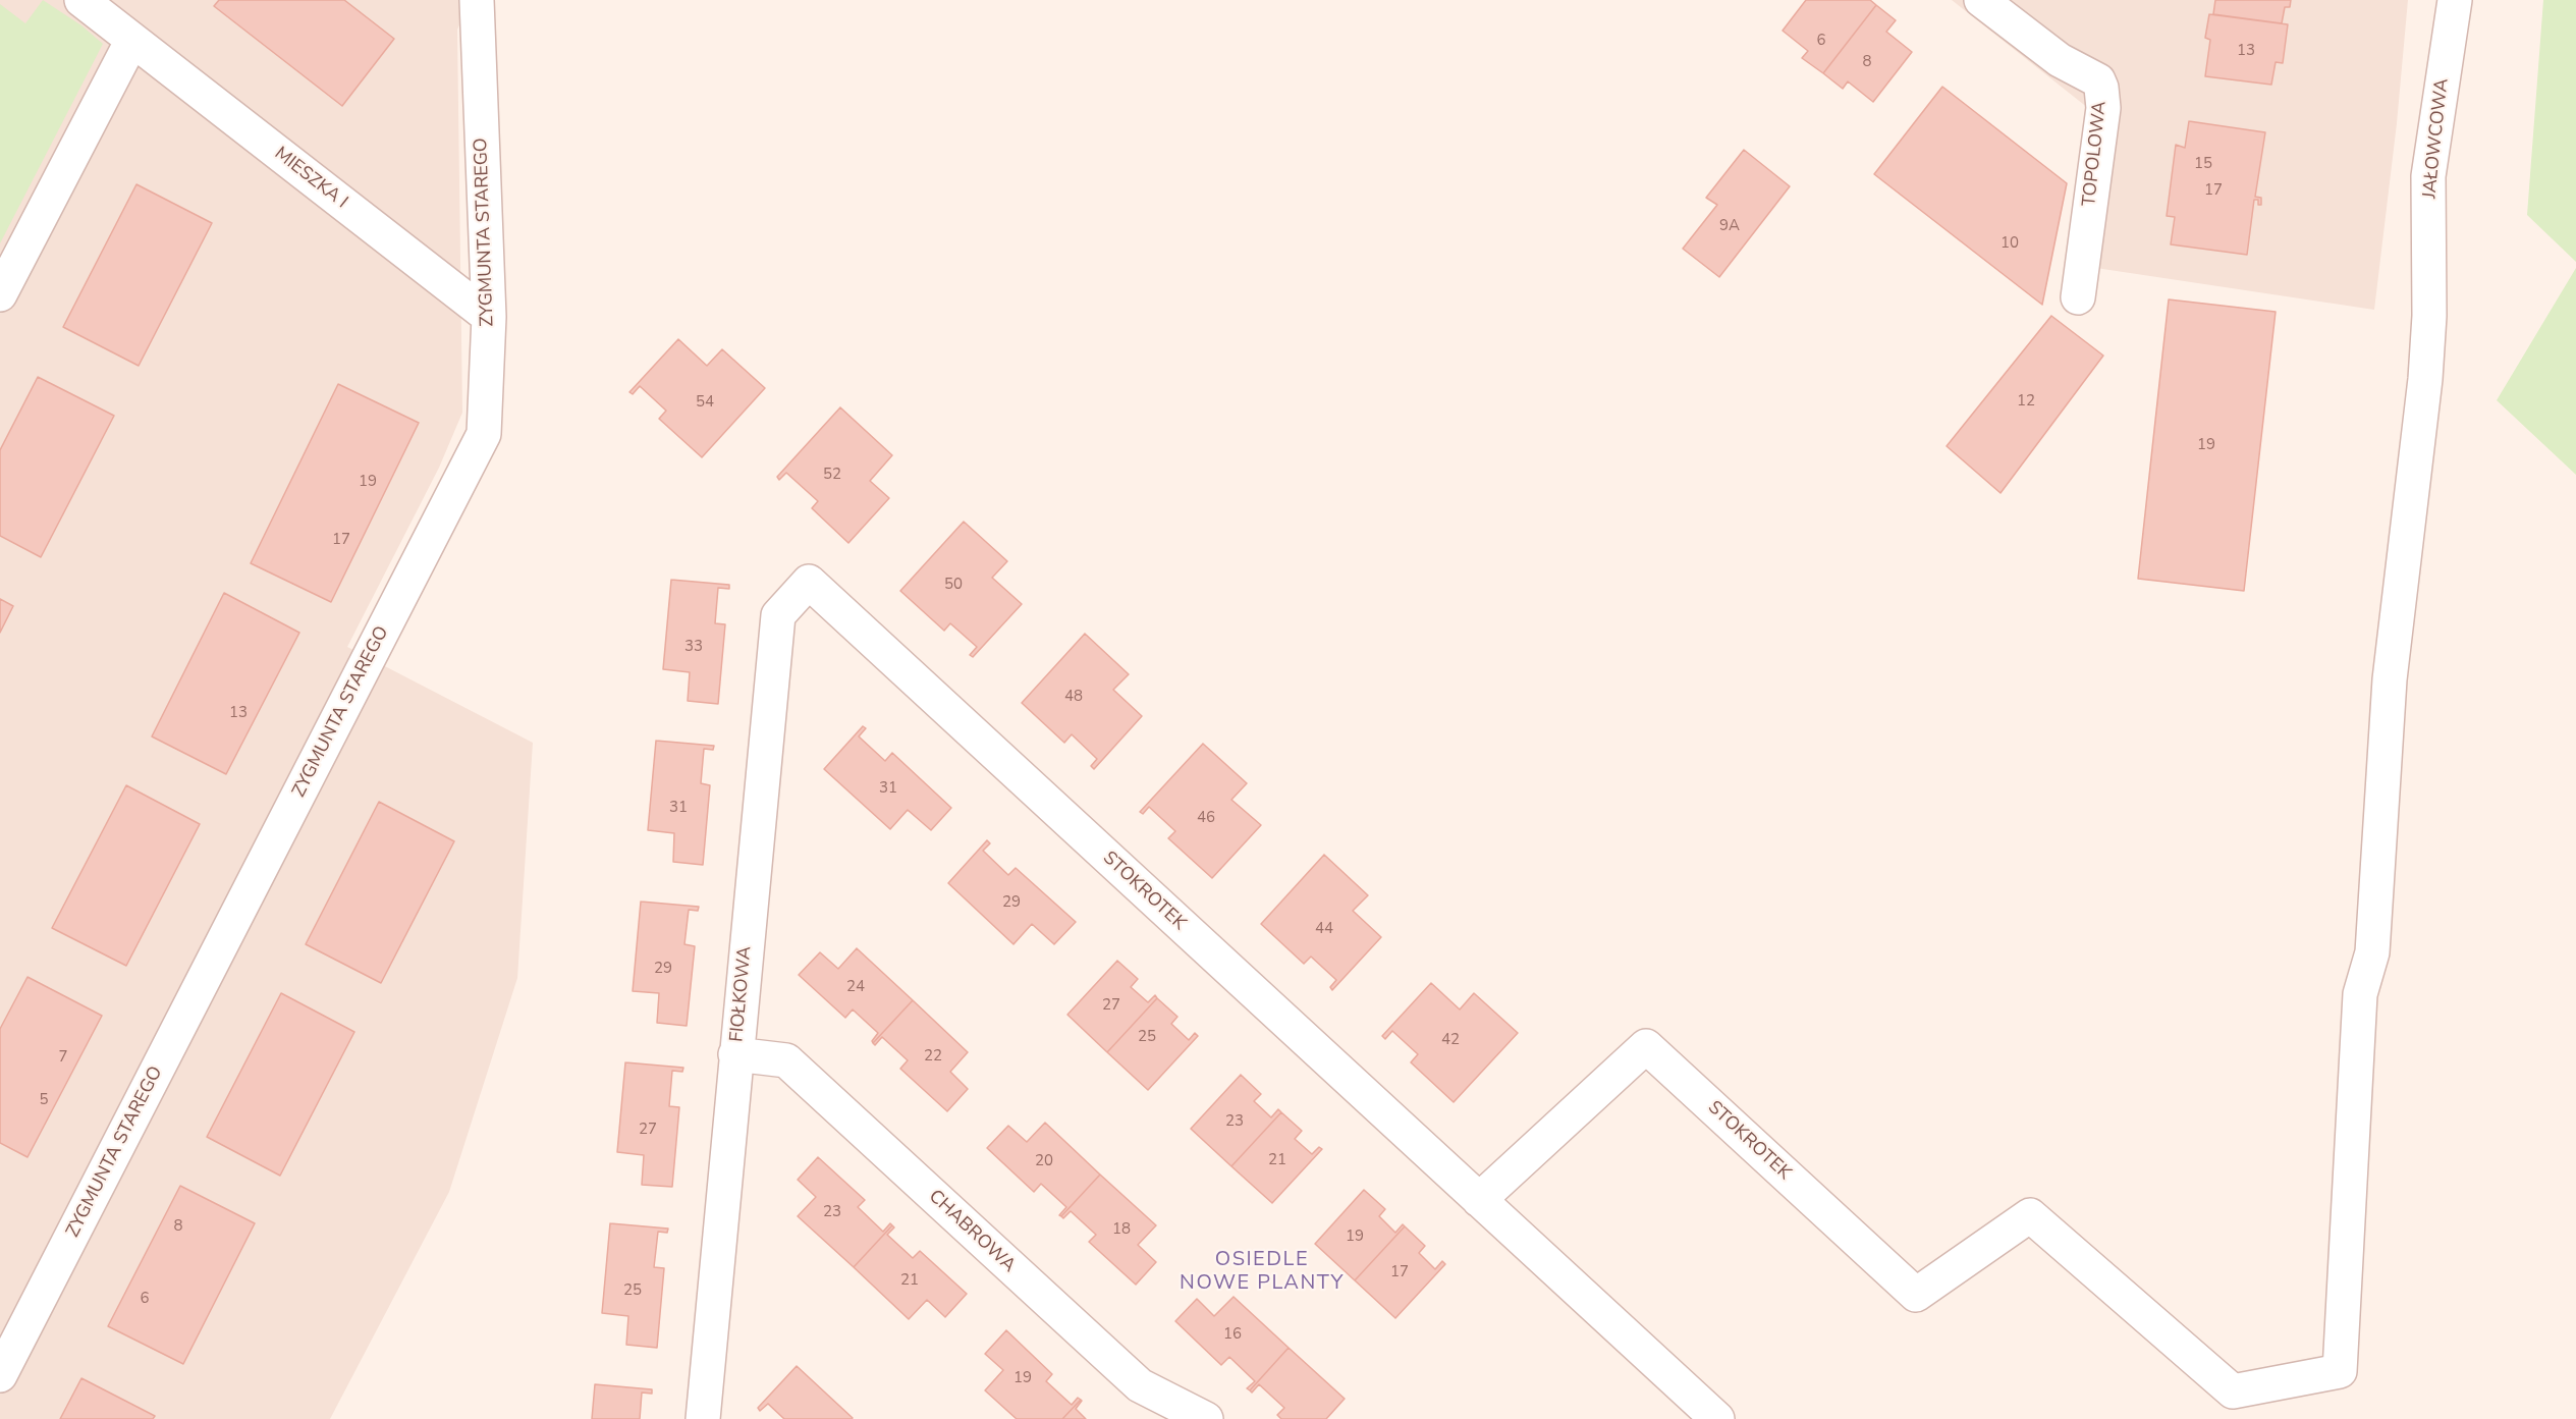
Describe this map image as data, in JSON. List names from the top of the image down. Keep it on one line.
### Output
{"streets":{"street":["JAŁOWCOWA","TOPOLOWA","MIESZKA I","ZYGMUNTA STAREGO","STOKROTEK","FIOŁKOWA","CHABROWA"]},"crossings":[["JAŁOWCOWA","STOKROTEK"],["MIESZKA I","ZYGMUNTA STAREGO"],["STOKROTEK","FIOŁKOWA"],["FIOŁKOWA","CHABROWA"]],"districts":["OSIEDLE NOWE PLANTY"],"house_numbers":["6","13","8","15","17","9A","10","12","54","19","52","19","17","50","33","48","13","31","31","46","29","44","29","24","27","25","42","22","7","5","23","27","21","20","23","8","18","19","17","21","25","6","16","19"]}
